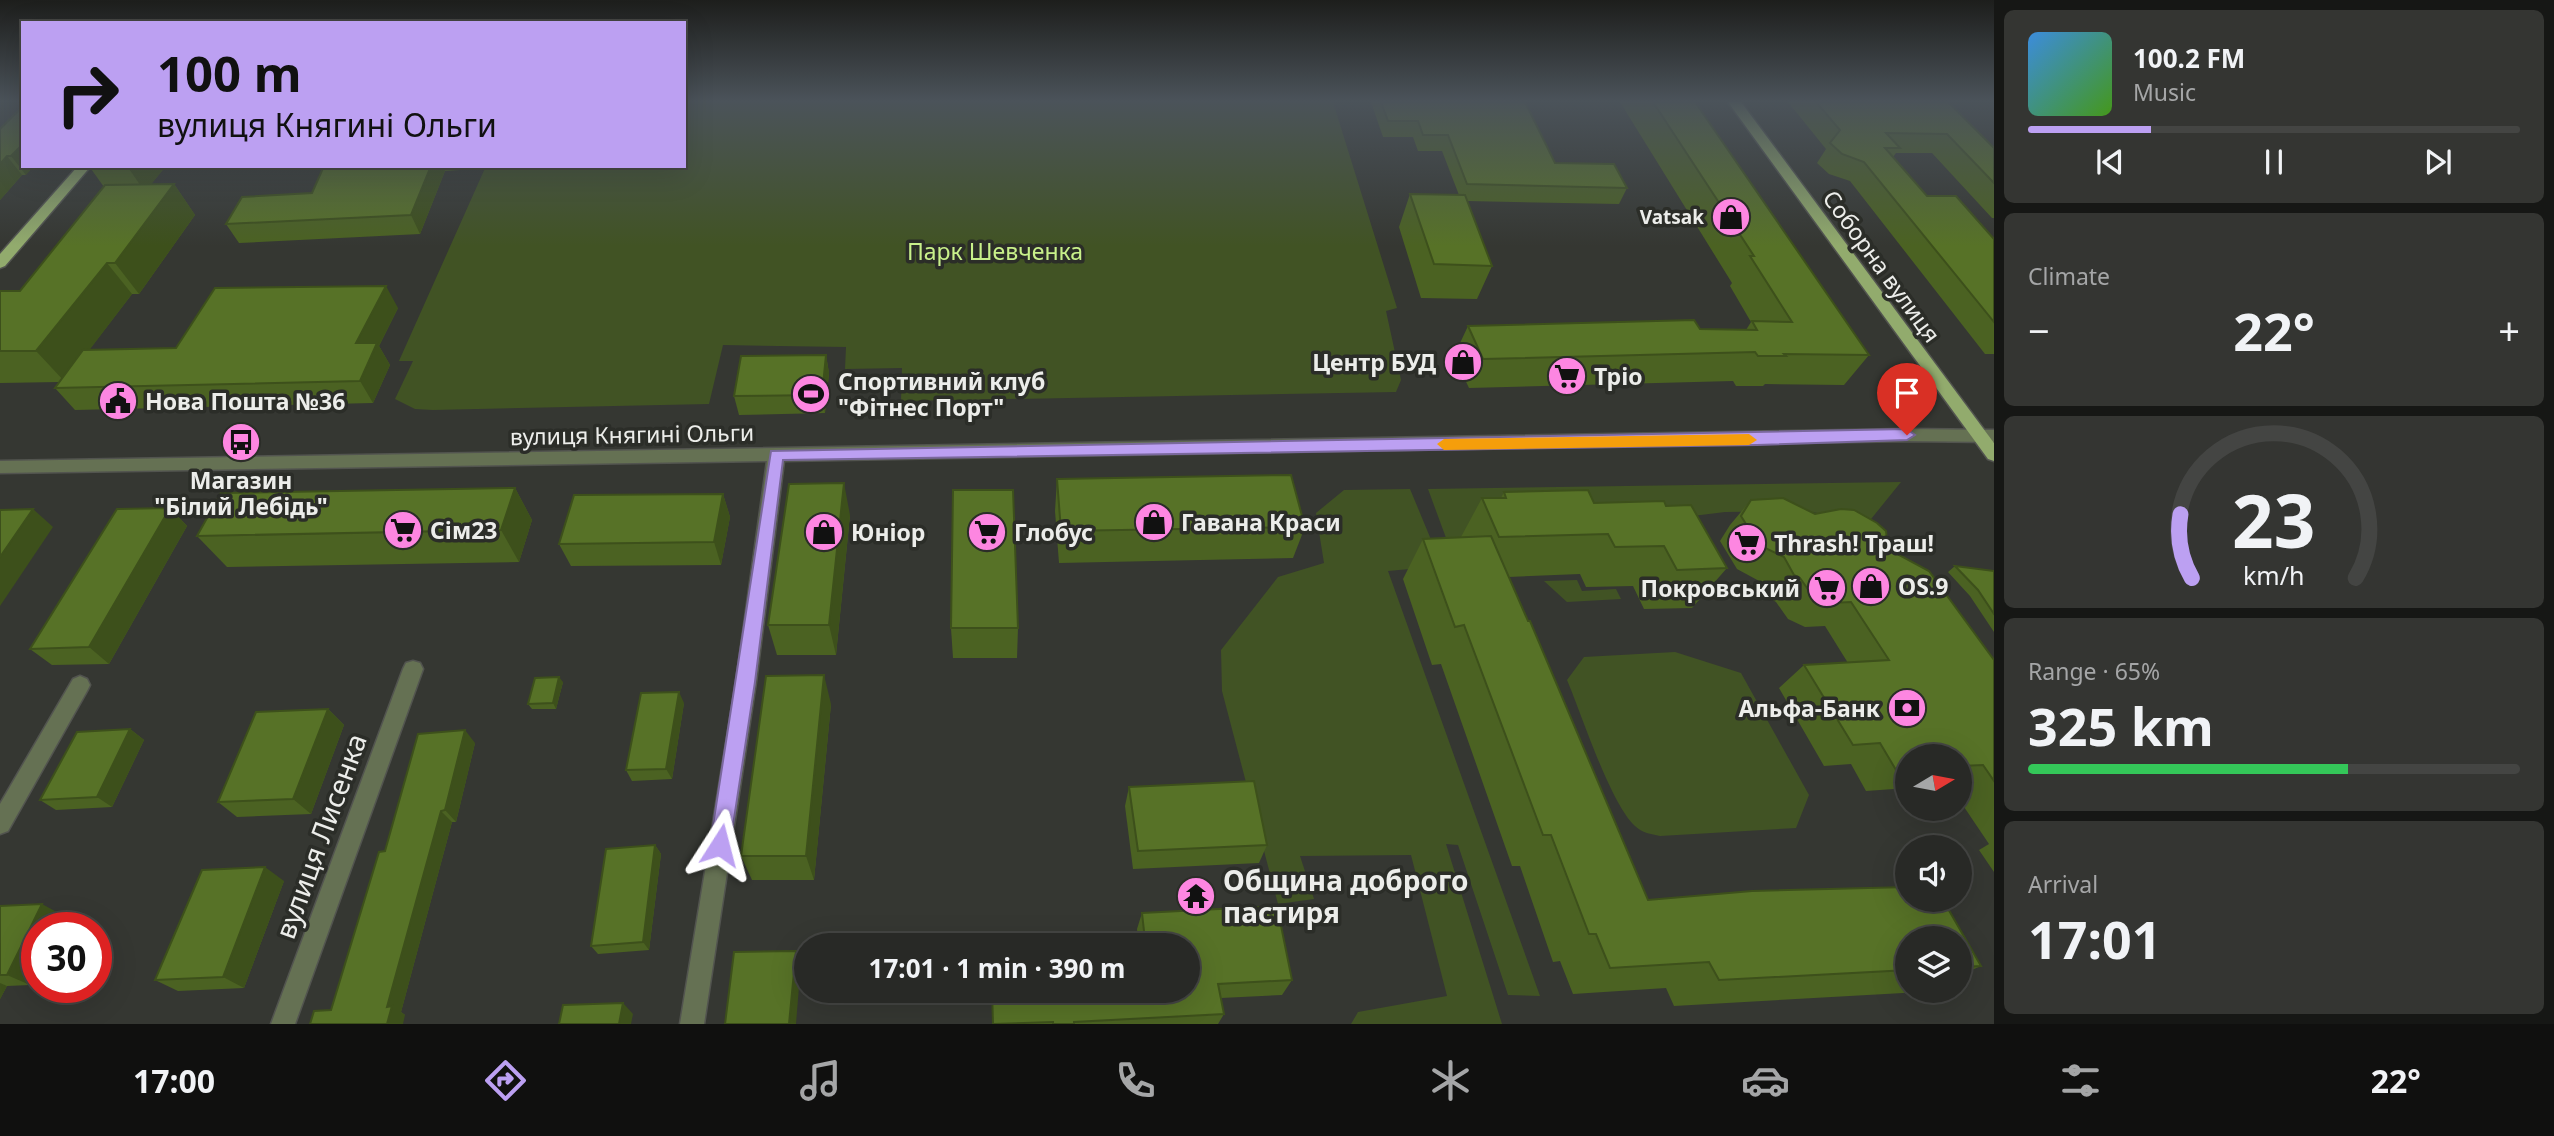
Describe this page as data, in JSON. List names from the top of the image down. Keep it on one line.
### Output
{"streets":{"main road":["Соборна вулиця"],"street":["вулиця Княгині Ольги","вулиця Лисенка"]},"crossings":[["Соборна вулиця","вулиця Княгині Ольги"]],"parks":["Парк Шевченка"],"places":{"shop":["Vatsak","Центр БУД","Гавана Краси","Юніор","OS.9"],"supermarket":["Тріо","Сім23","Глобус","Thrash! Траш!","Покровський"],"sports":["Спортивний клуб \"Фітнес Порт\""],"public building":["Нова Пошта №36"],"bus stop":["Магазин \"Білий Лебідь\""],"bank":["Альфа-Банк"],"temple":["Община доброго пастиря"]},"north":"right","page":{"turn":["100 m","вулиця Княгині Ольги"],"song":["100.2 FM","Music"],"tile":["Climate",["Range · 65%","325 km"],["Arrival","17:01"]],"heat":["−","22°","+"],"limit":"30","trip":"17:01 · 1 min · 390 m","tabs":["17:00","22°"],"gauge":["23","km/h"]}}
